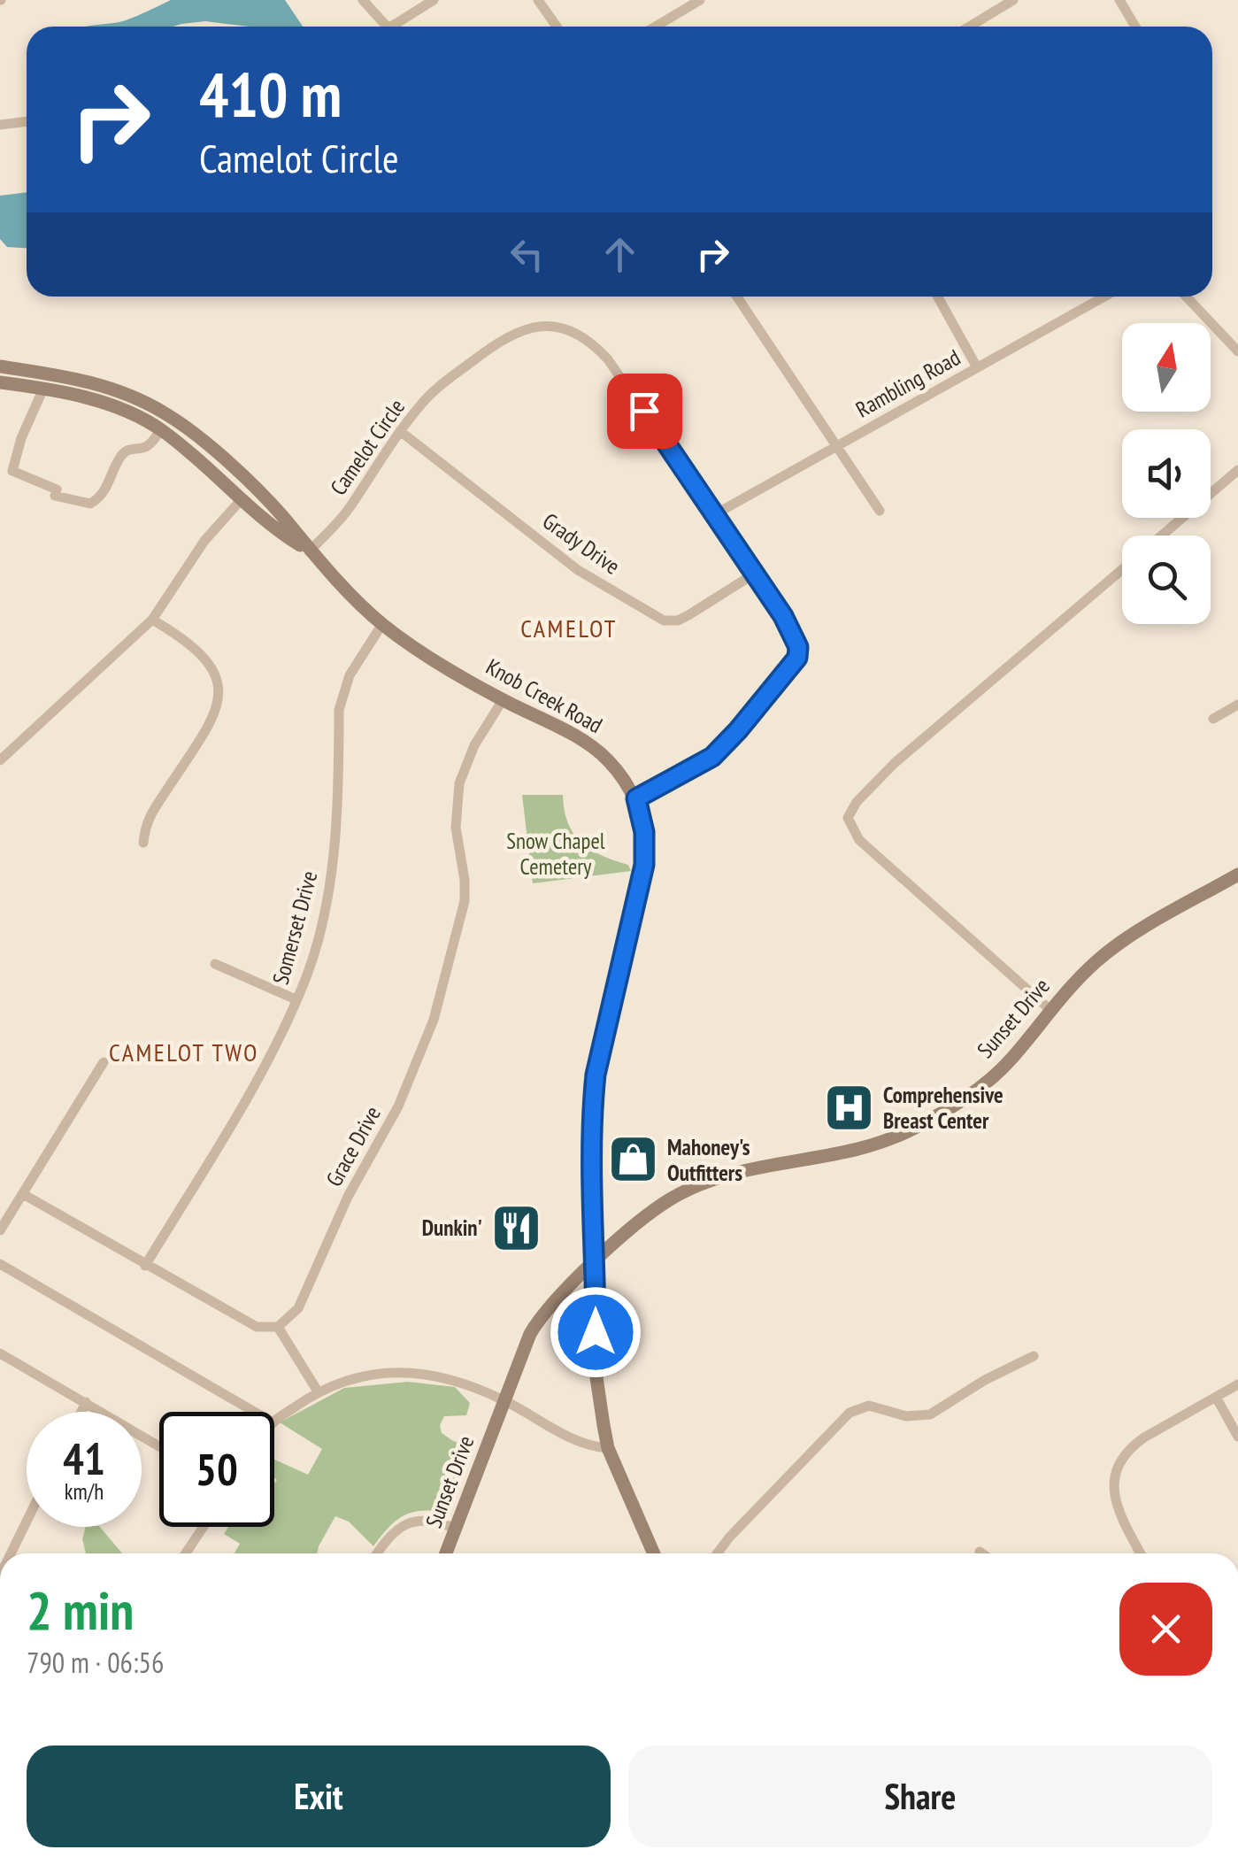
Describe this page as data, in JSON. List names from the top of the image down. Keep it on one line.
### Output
{"streets":{"main road":["Knob Creek Road","Sunset Drive"],"street":["Rambling Road","Camelot Circle","Grady Drive","Somerset Drive","Grace Drive"]},"crossings":[["Rambling Road","Camelot Circle"],["Camelot Circle","Grady Drive"],["Camelot Circle","Knob Creek Road"],["Knob Creek Road","Somerset Drive"],["Knob Creek Road","Sunset Drive"],["Knob Creek Road","Grace Drive"]],"districts":["CAMELOT","CAMELOT TWO"],"parks":["Snow Chapel Cemetery"],"places":{"hospital":["Comprehensive Breast Center"],"shop":["Mahoney's Outfitters"],"restaurant":["Dunkin'"]},"north":"top","page":{"turn":["410 m","Camelot Circle"],"speed":"41 km/h","limit":"50","heading":["2 min","790 m · 06:56"],"buttons":["Exit","Share"]}}
